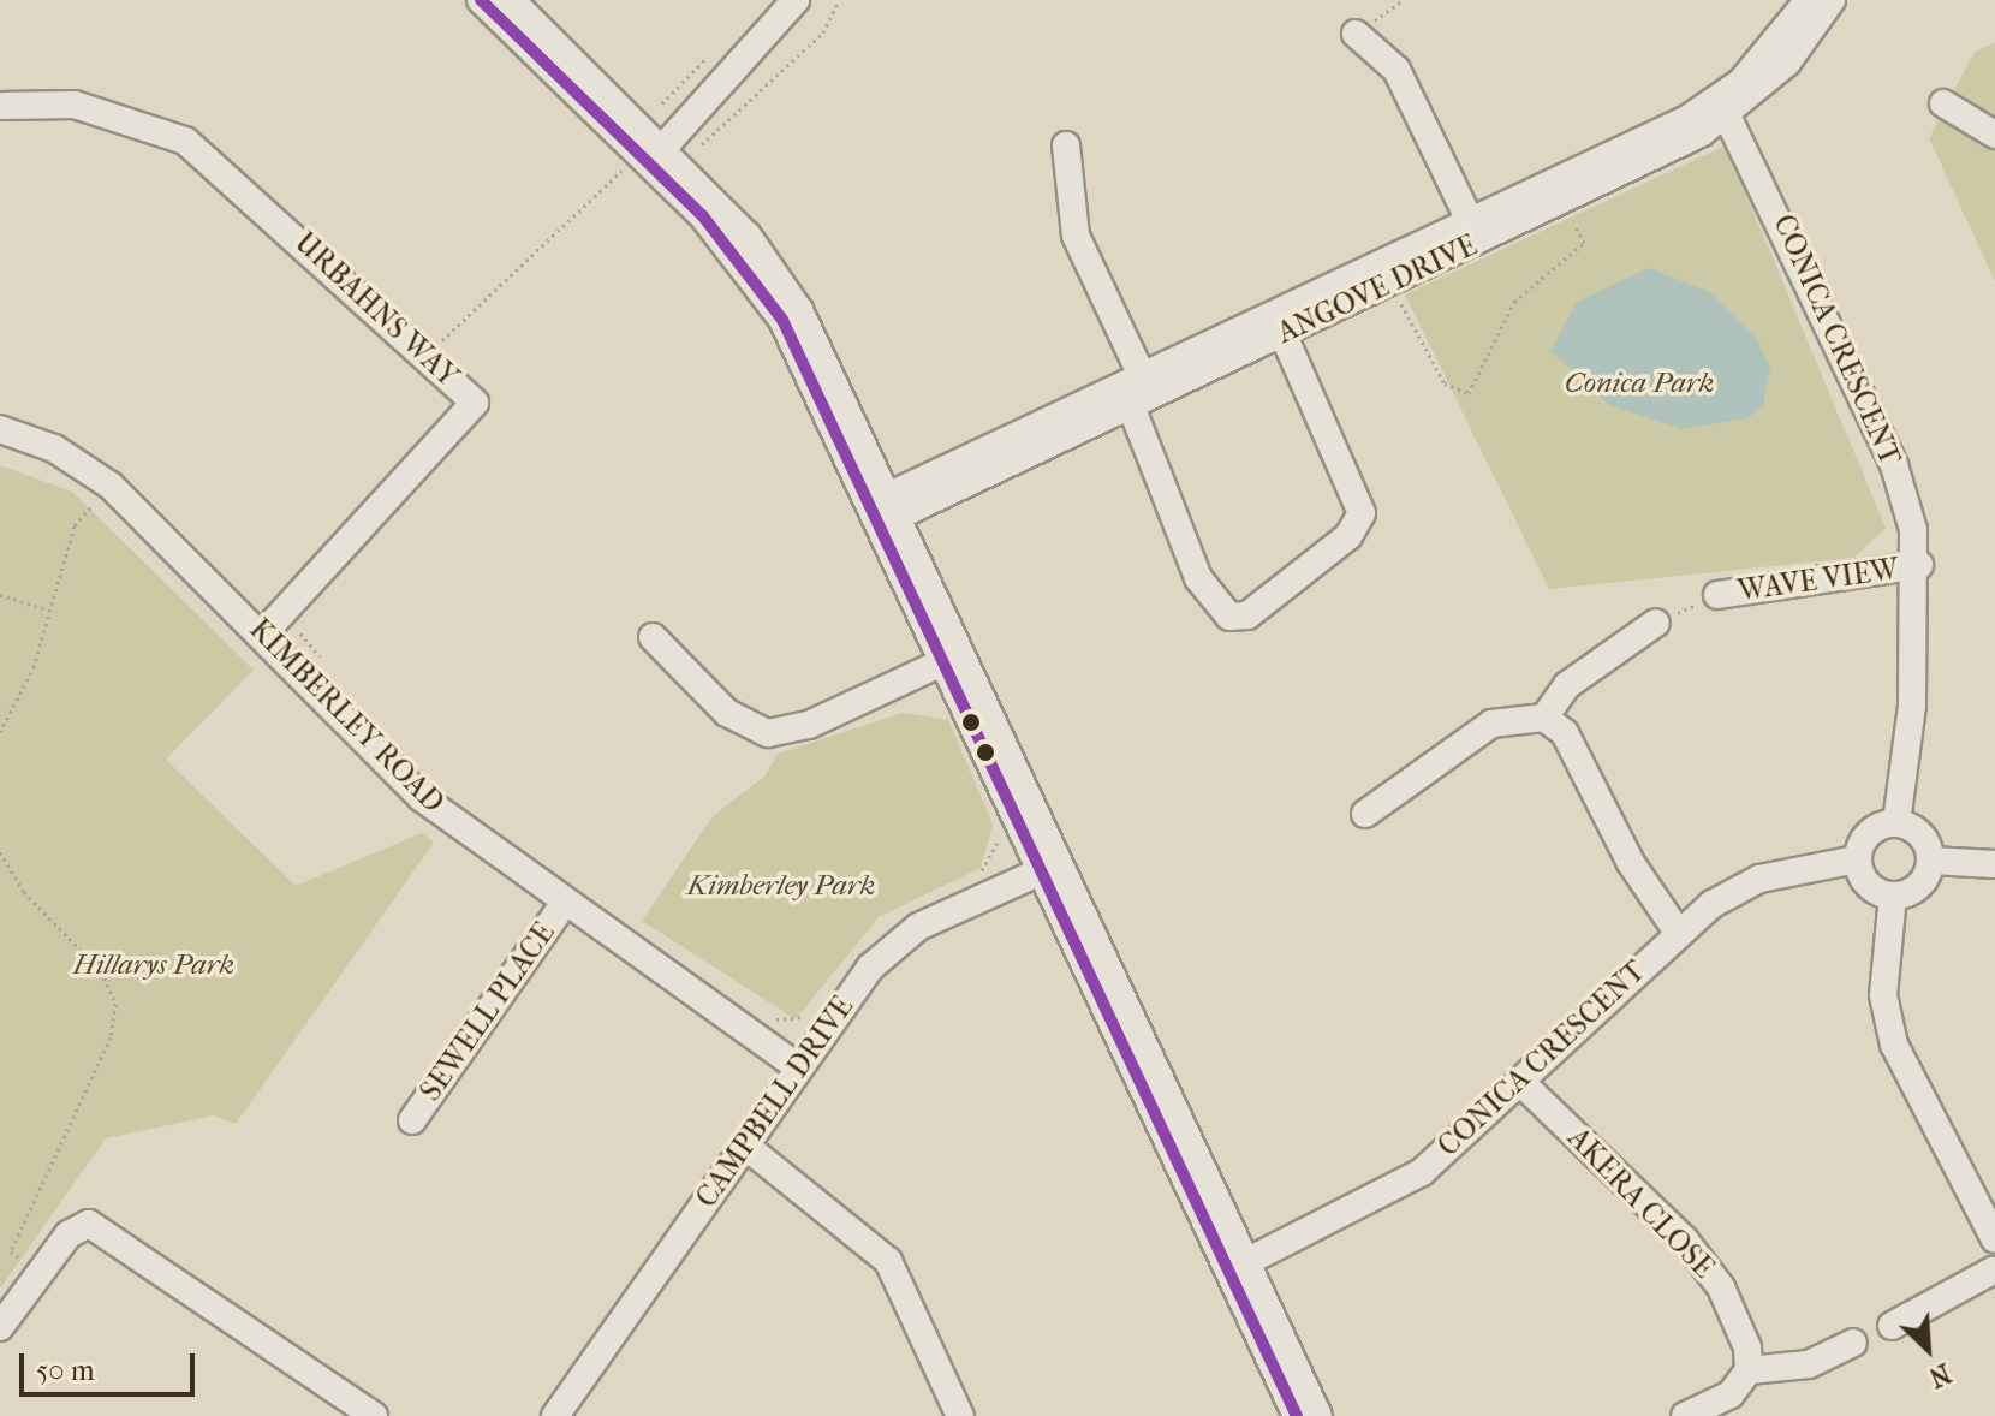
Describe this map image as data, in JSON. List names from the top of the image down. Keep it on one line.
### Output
{"streets":{"street":["ANGOVE DRIVE","URBAHNS WAY","CONICA CRESCENT","WAVE VIEW","KIMBERLEY ROAD","SEWELL PLACE","CAMPBELL DRIVE","AKERA CLOSE"]},"crossings":[["ANGOVE DRIVE","CONICA CRESCENT"],["URBAHNS WAY","KIMBERLEY ROAD"],["CONICA CRESCENT","WAVE VIEW"],["CONICA CRESCENT","AKERA CLOSE"],["KIMBERLEY ROAD","SEWELL PLACE"],["KIMBERLEY ROAD","CAMPBELL DRIVE"]],"parks":["Conica Park","Kimberley Park","Hillarys Park"],"scale_bar":"50 m","north":"bottom right"}
